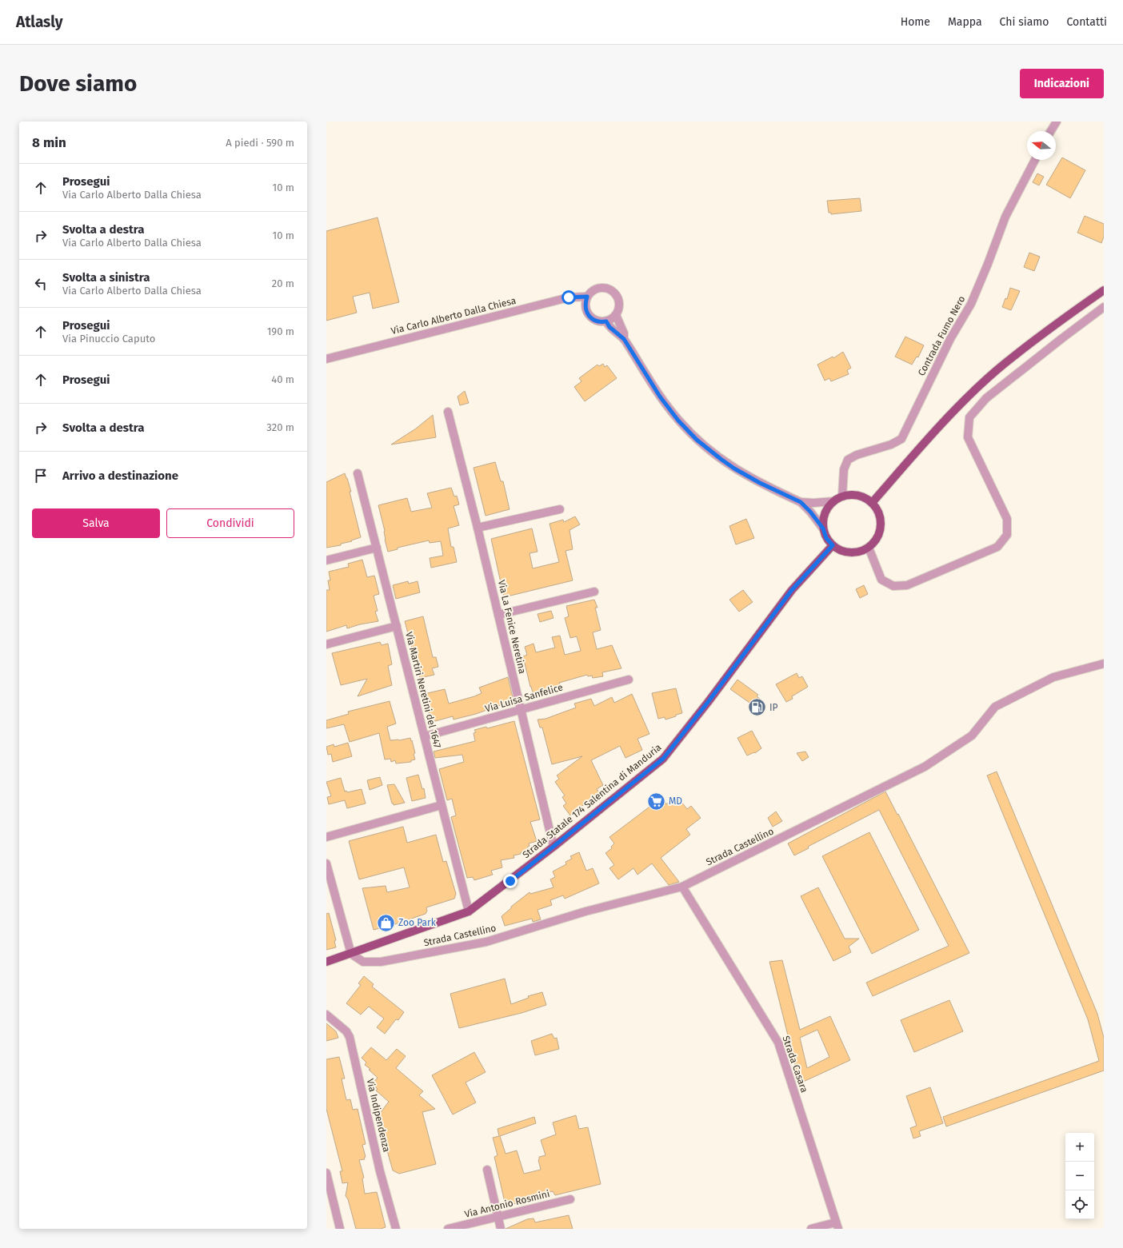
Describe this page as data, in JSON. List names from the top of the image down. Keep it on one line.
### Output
{"streets":{"main road":["Strada Statale 174 Salentina di Manduria"],"street":["Via Carlo Alberto Dalla Chiesa","Contrada Fumo Nero","Via La Fenice Neretina","Via Martiri Neretini del 1647","Via Luisa Sanfelice","Strada Castellino","Strada Casara","Via Indipendenza","Via Antonio Rosmini"]},"crossings":[["Contrada Fumo Nero","Strada Statale 174 Salentina di Manduria"],["Via La Fenice Neretina","Via Luisa Sanfelice"],["Via La Fenice Neretina","Strada Statale 174 Salentina di Manduria"],["Via Martiri Neretini del 1647","Via Luisa Sanfelice"],["Via Martiri Neretini del 1647","Strada Statale 174 Salentina di Manduria"],["Strada Statale 174 Salentina di Manduria","Strada Castellino"],["Strada Castellino","Strada Casara"]],"places":{"fuel station":["IP"],"supermarket":["MD"],"shop":["Zoo Park"]},"north":"left","page":{"header":"Atlasly","nav":["Home","Mappa","Chi siamo","Contatti"],"buttons":["Indicazioni",["Salva","Condividi"]],"title":"Dove siamo","heading":["8 min","A piedi · 590 m"],"list":[["Prosegui","Via Carlo Alberto Dalla Chiesa","10 m"],["Svolta a destra","Via Carlo Alberto Dalla Chiesa","10 m"],["Svolta a sinistra","Via Carlo Alberto Dalla Chiesa","20 m"],["Prosegui","Via Pinuccio Caputo","190 m"],["Prosegui","40 m"],["Svolta a destra","320 m"],"Arrivo a destinazione"],"map_buttons":["+","−"]}}
